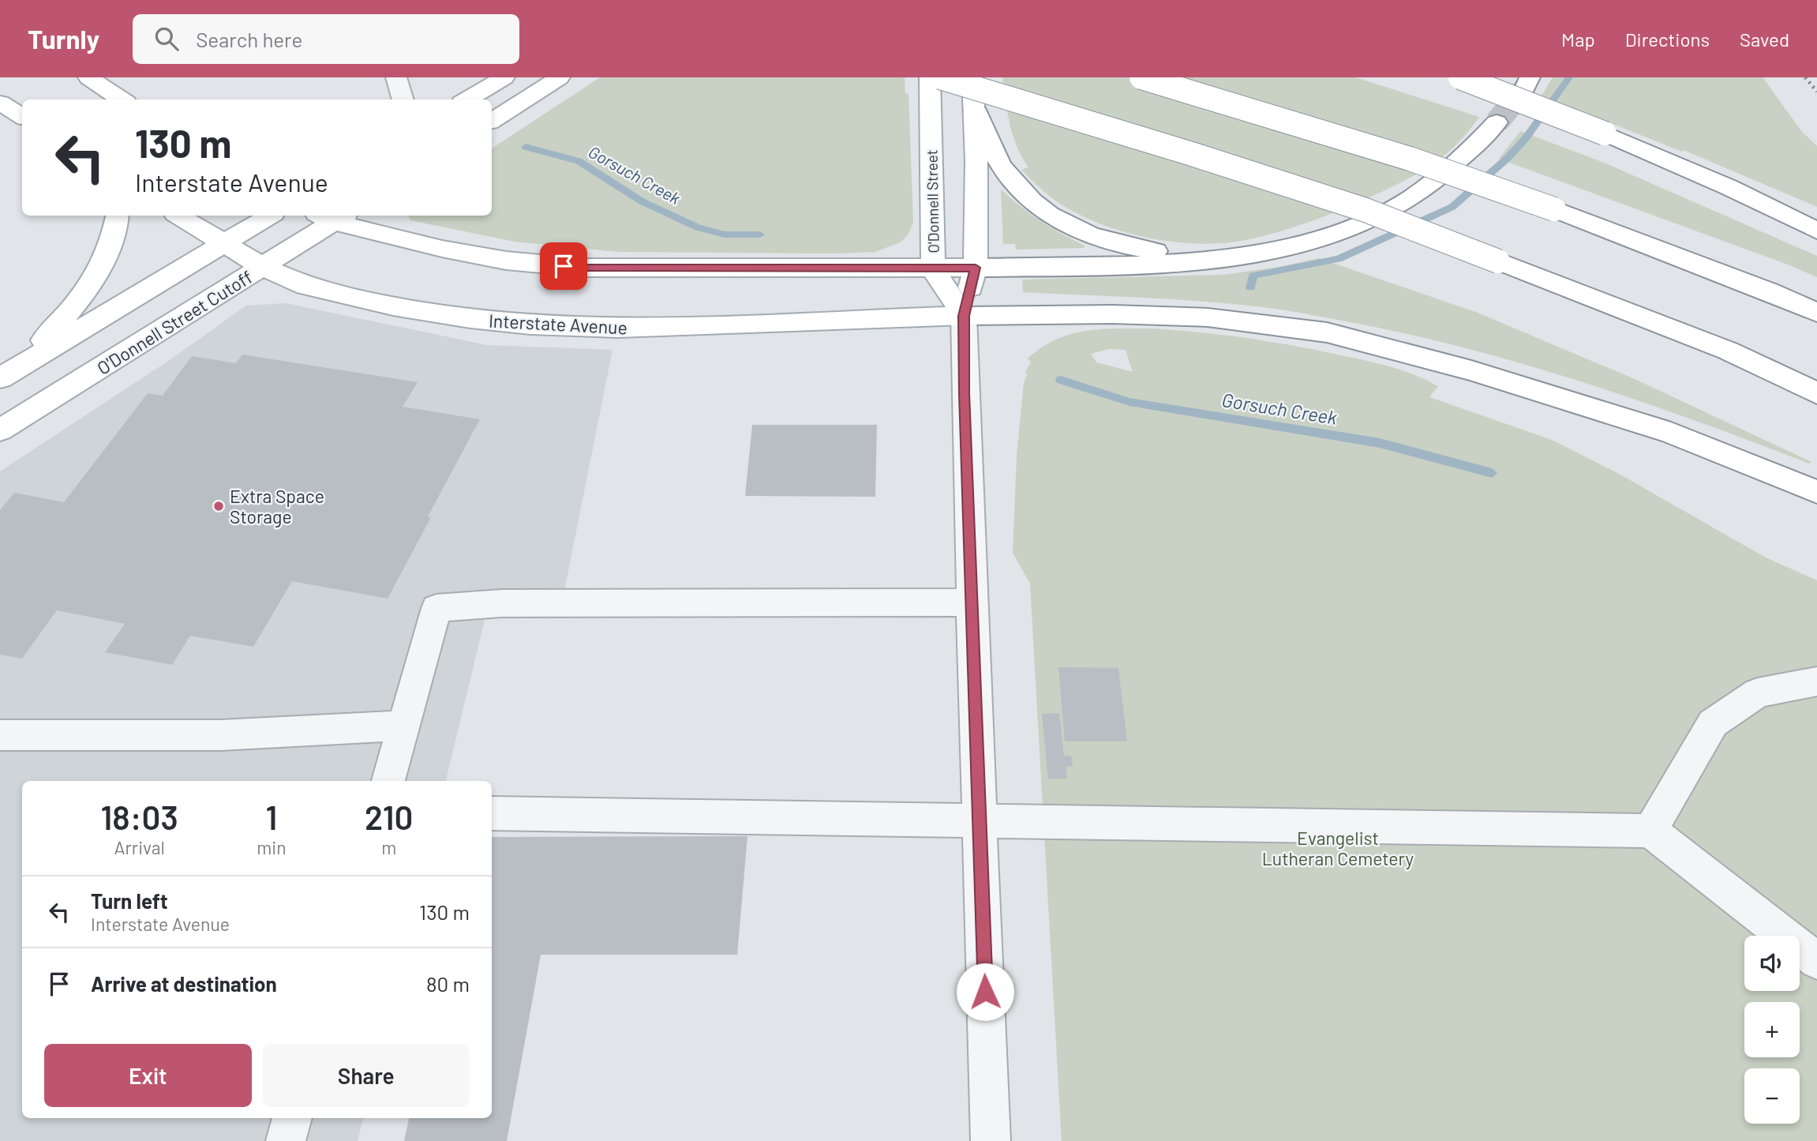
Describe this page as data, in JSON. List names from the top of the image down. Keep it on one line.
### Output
{"streets":{"main road":["O'Donnell Street","O'Donnell Street Cutoff","Interstate Avenue"]},"crossings":[["O'Donnell Street","Interstate Avenue"],["O'Donnell Street Cutoff","Interstate Avenue"]],"water":["Gorsuch Creek"],"parks":["Evangelist Lutheran Cemetery"],"places":["Extra Space Storage"],"page":{"header":"Turnly","search":"Search here","nav":["Map","Directions","Saved"],"turn":["130 m","Interstate Avenue"],"eta":["18:03","Arrival","1","min","210","m"],"list":[{"name":"Turn left","note":"Interstate Avenue","value":"130 m"},{"name":"Arrive at destination","value":"80 m"}],"map_buttons":["+","−"],"buttons":["Exit","Share"]}}
